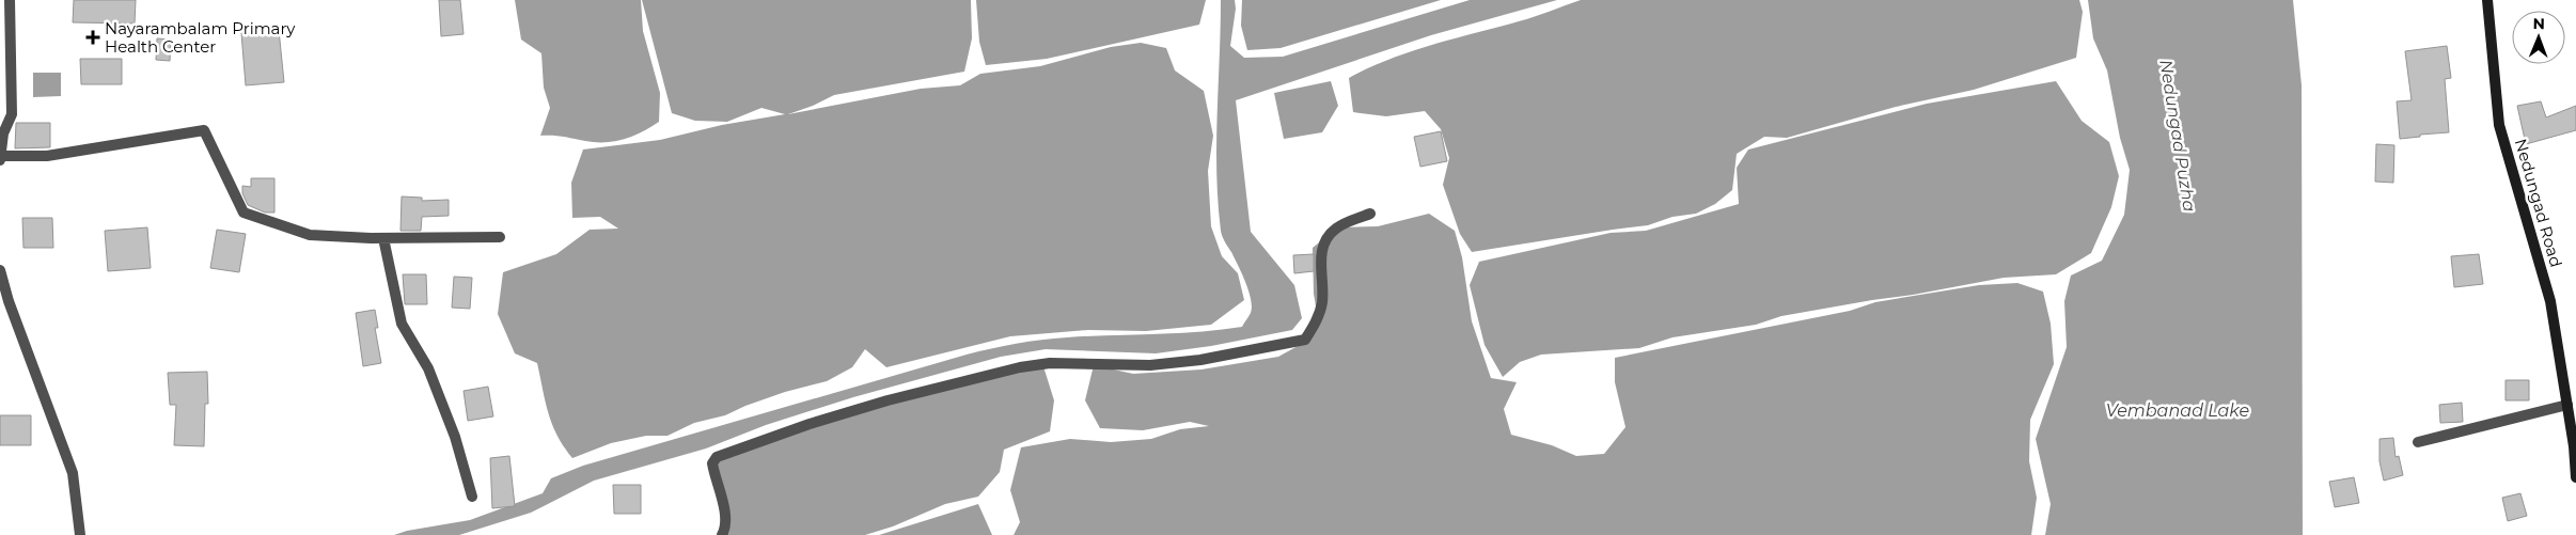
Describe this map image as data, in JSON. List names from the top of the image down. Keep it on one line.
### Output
{"streets":{"main road":["Nedungad Road"]},"water":["Nedungad Puzha","Vembanad Lake"],"places":{"health":["Nayarambalam Primary Health Center"]},"north":"top"}
